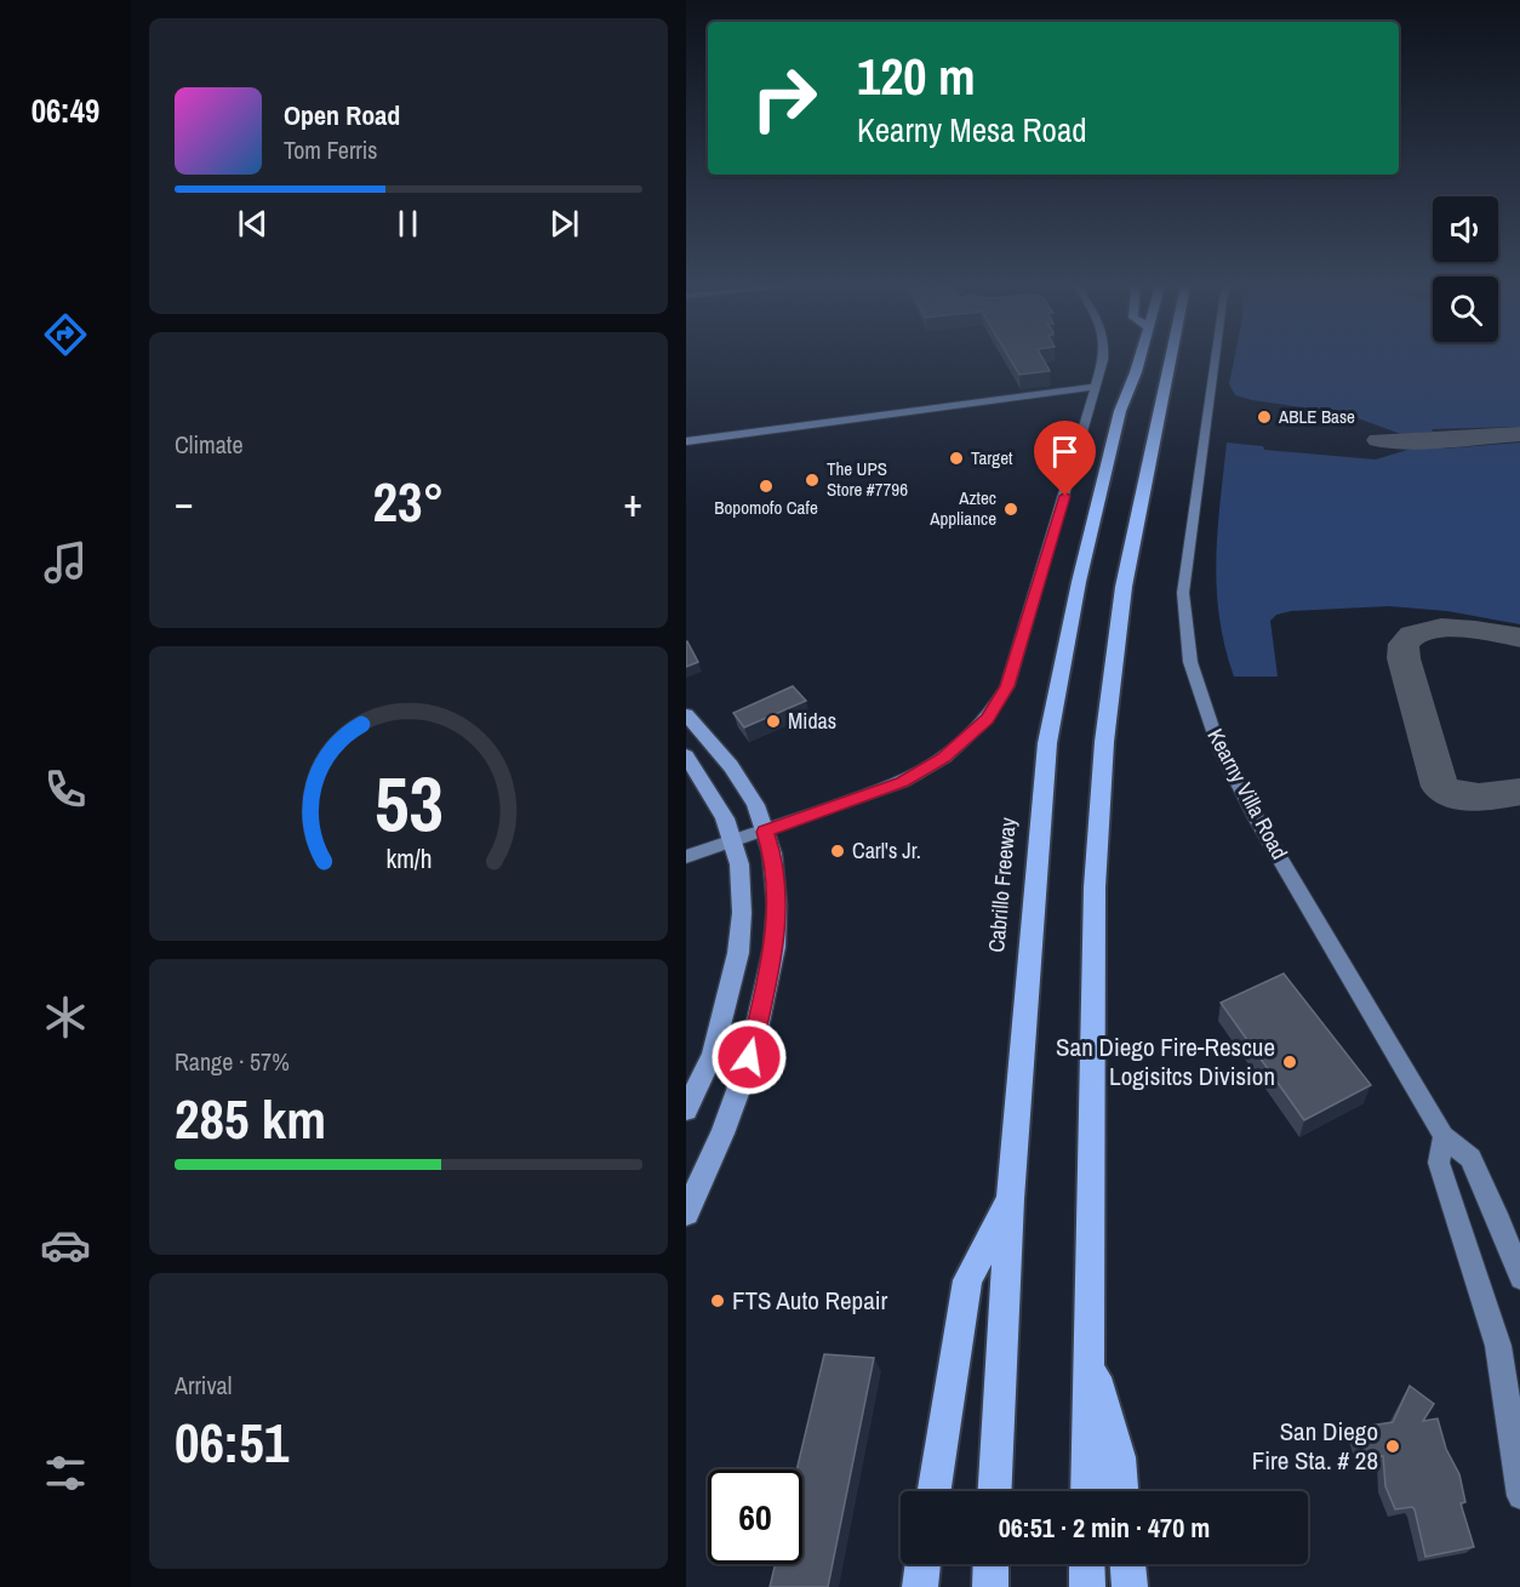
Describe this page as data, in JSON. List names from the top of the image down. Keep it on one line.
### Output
{"streets":{"highway":["Cabrillo Freeway"],"main road":["Kearny Villa Road"]},"places":["ABLE Base","Target","The UPS Store #7796","Bopomofo Cafe","Aztec Appliance","Midas","Carl's Jr.","San Diego Fire-Rescue Logisitcs Division","FTS Auto Repair","San Diego Fire Sta. # 28"],"page":{"tabs":"06:49","turn":["120 m","Kearny Mesa Road"],"song":["Open Road","Tom Ferris"],"tile":["Climate",["Range · 57%","285 km"],["Arrival","06:51"]],"heat":["−","23°","+"],"limit":"60","trip":"06:51 · 2 min · 470 m","gauge":["53","km/h"]}}
